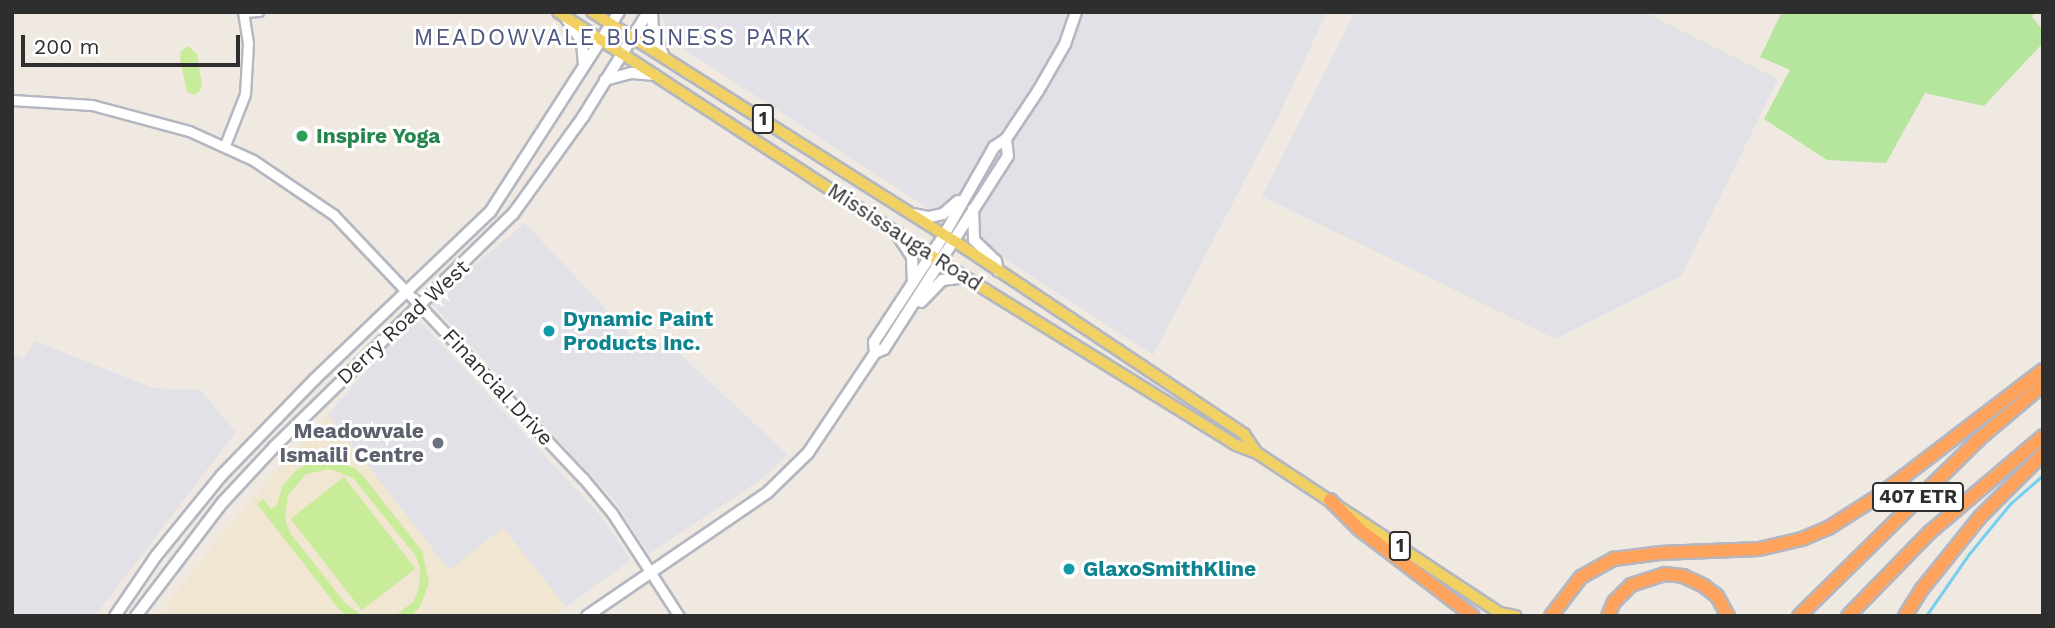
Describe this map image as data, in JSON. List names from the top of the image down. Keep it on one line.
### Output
{"streets":{"highway":["407 ETR"],"main road":["1","Mississauga Road","Derry Road West"],"street":["Financial Drive"]},"crossings":[["Mississauga Road","Derry Road West"],["Derry Road West","Financial Drive"]],"districts":["MEADOWVALE BUSINESS PARK"],"places":["Inspire Yoga","Dynamic Paint Products Inc.","Meadowvale Ismaili Centre","GlaxoSmithKline"],"scale_bar":"200 m"}
